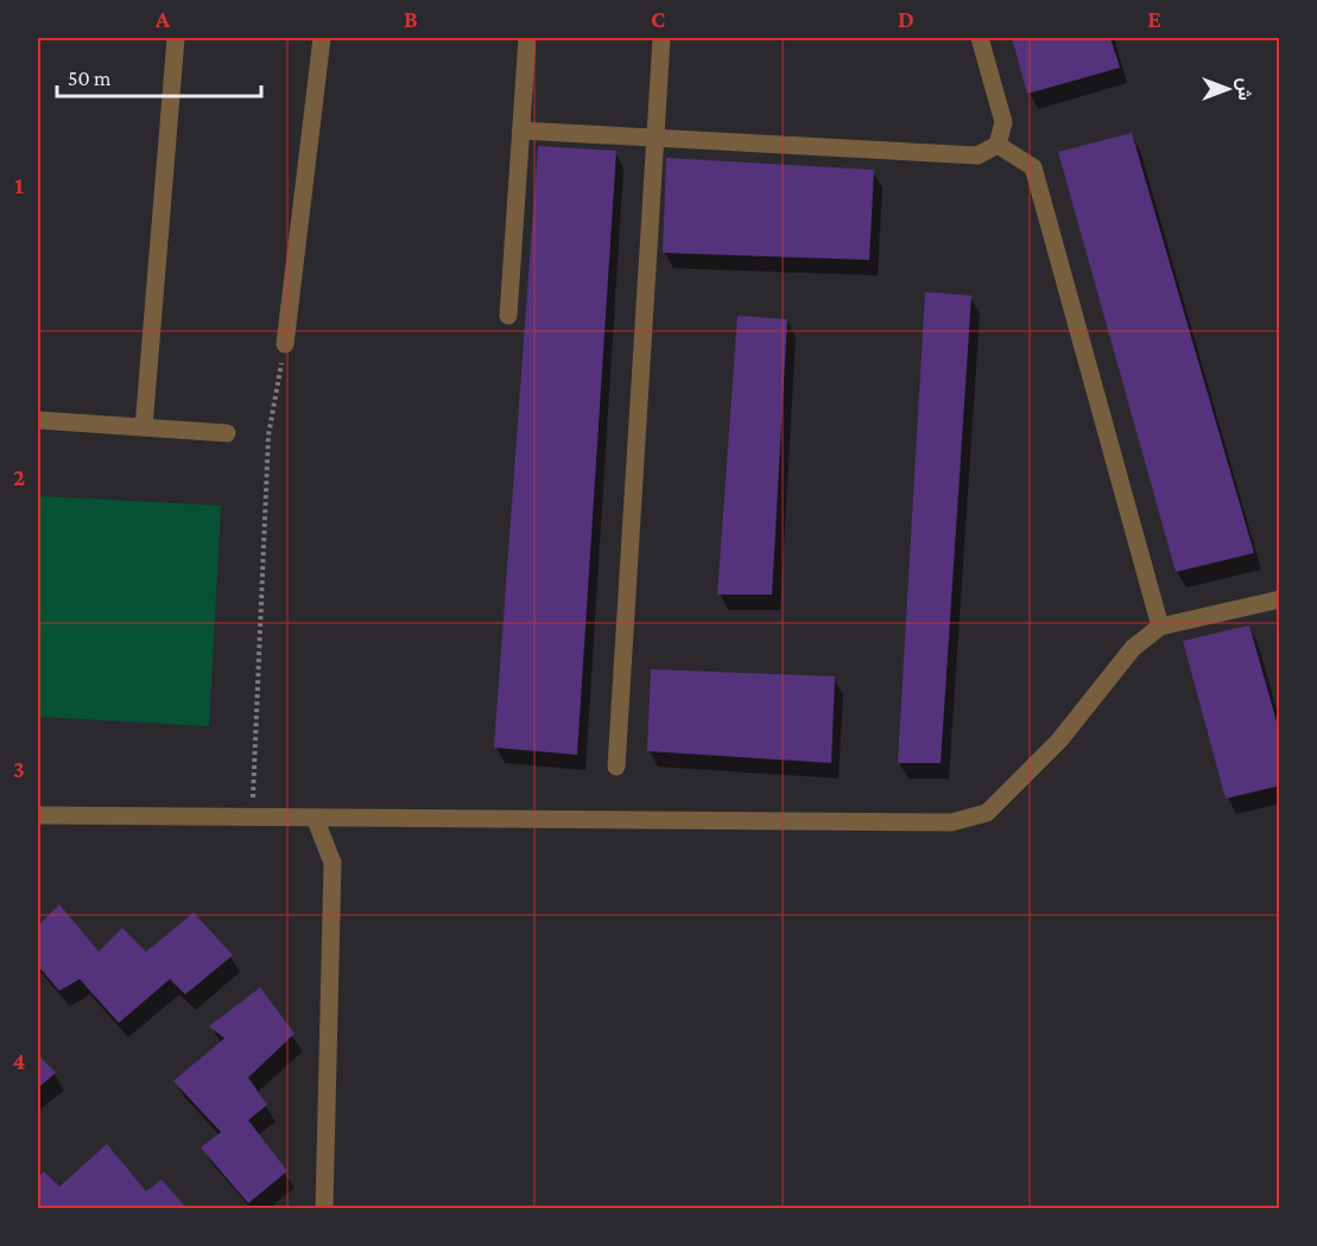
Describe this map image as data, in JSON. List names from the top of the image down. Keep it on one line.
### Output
{"scale_bar":"50 m","north":"right","grid":{"columns":["A","B","C","D","E"],"rows":["1","2","3","4"]}}
